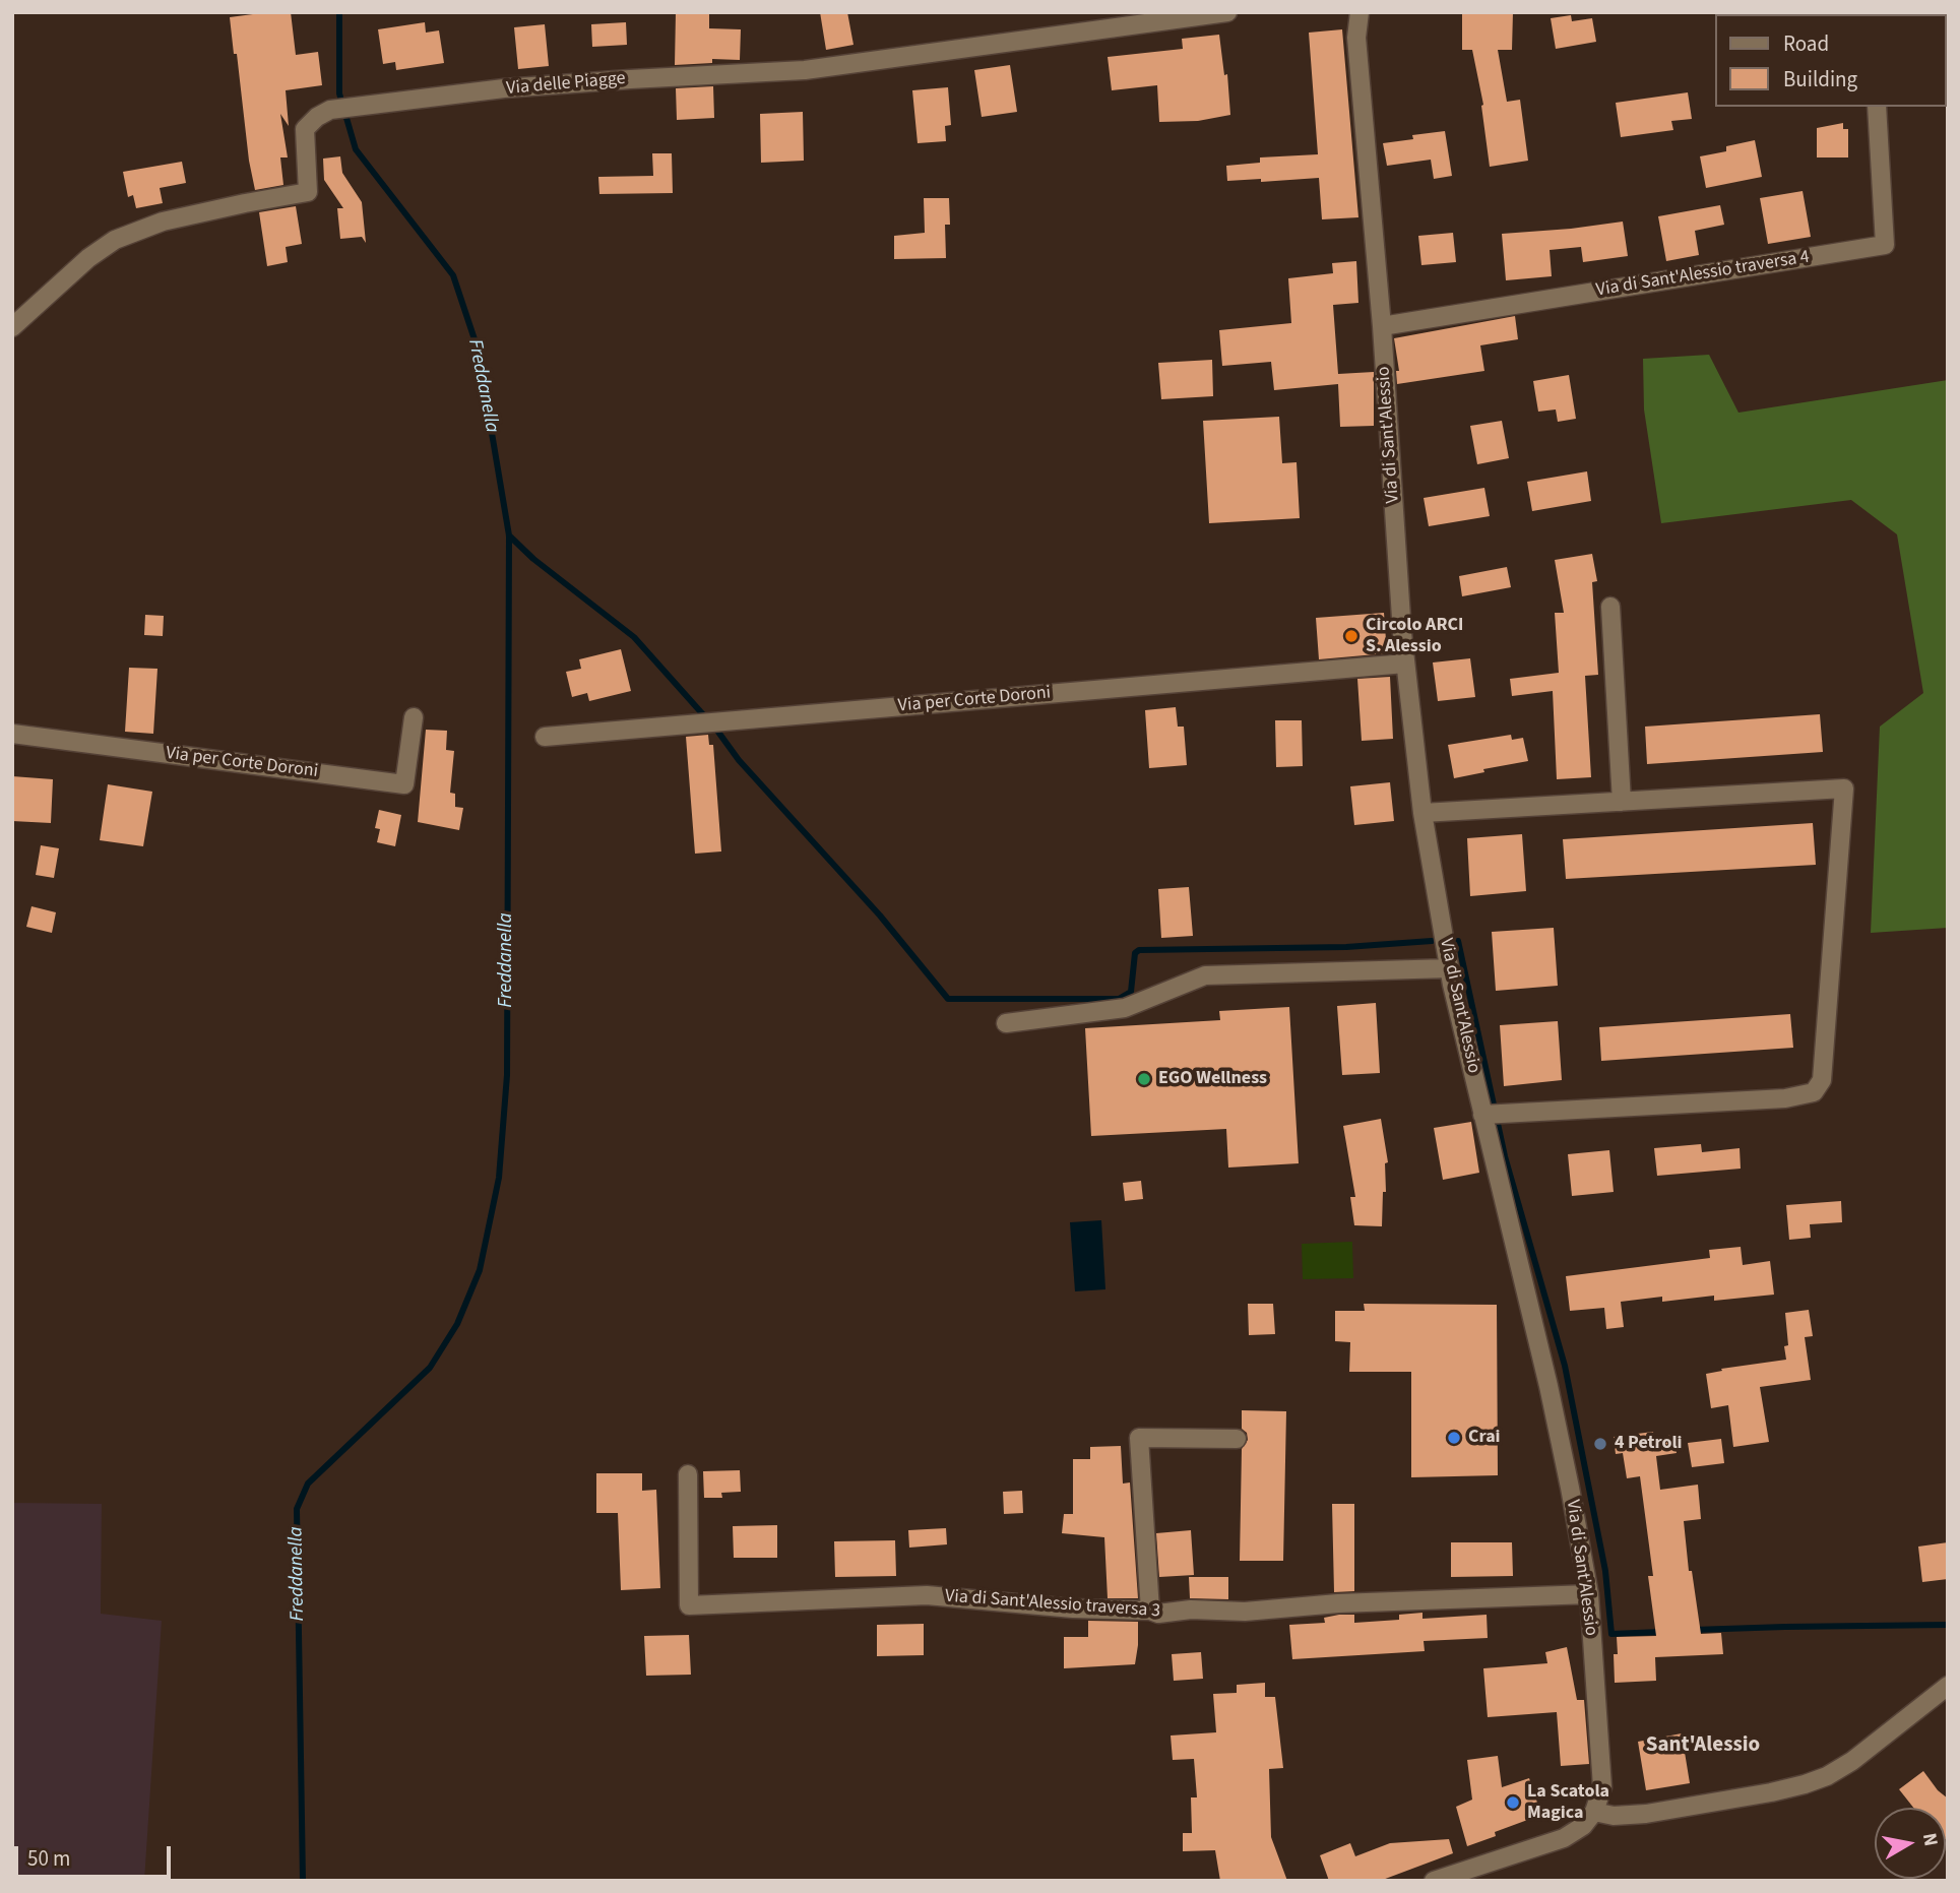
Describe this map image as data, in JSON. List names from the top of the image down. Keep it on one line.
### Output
{"streets":{"street":["Via delle Piagge","Via di Sant'Alessio traversa 4","Via di Sant'Alessio","Via per Corte Doroni","Via di Sant'Alessio traversa 3"]},"crossings":[["Via di Sant'Alessio traversa 4","Via di Sant'Alessio"],["Via di Sant'Alessio","Via per Corte Doroni"],["Via di Sant'Alessio","Via di Sant'Alessio traversa 3"]],"districts":["Sant'Alessio"],"water":["Freddanella"],"places":["Circolo ARCI S. Alessio","EGO Wellness","Crai","4 Petroli","La Scatola Magica"],"legend":["Road","Building"],"scale_bar":"50 m","north":"right"}
